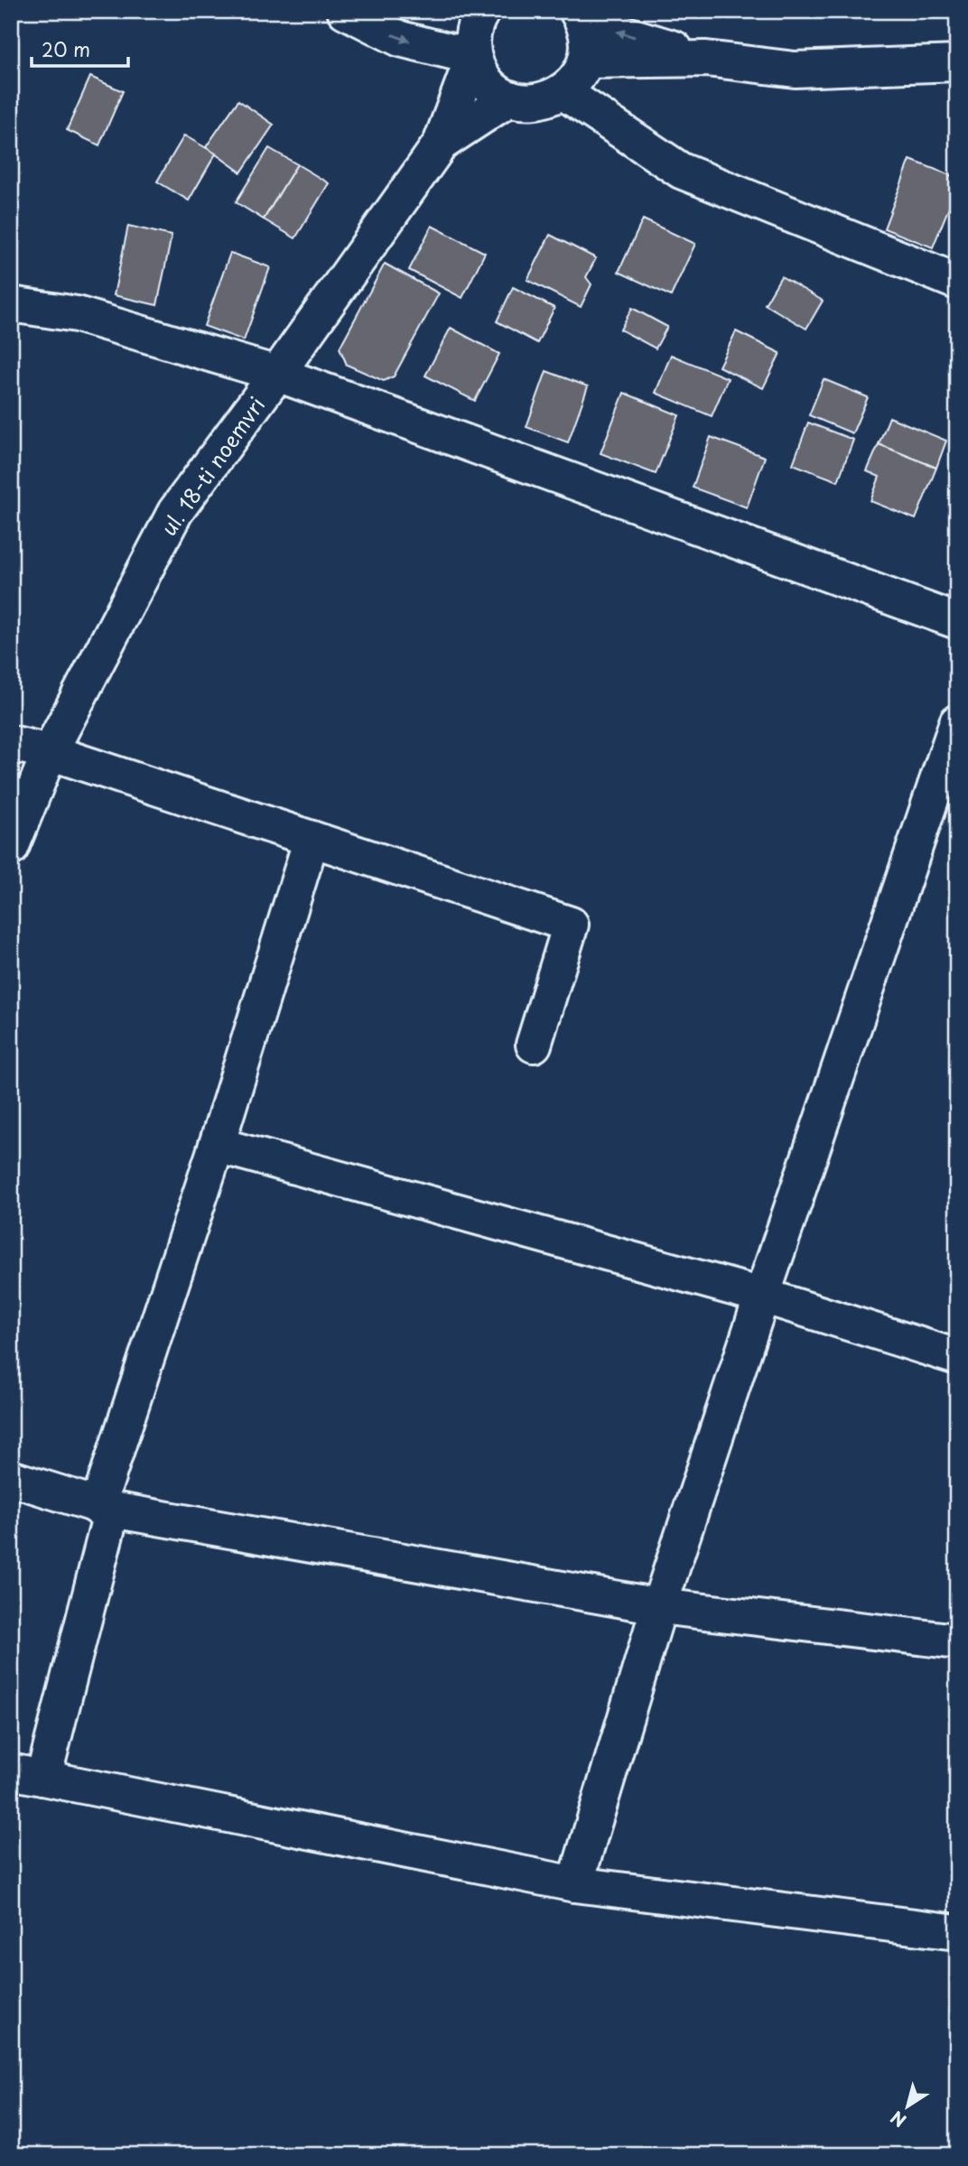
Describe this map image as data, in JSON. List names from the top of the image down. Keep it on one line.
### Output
{"streets":{"street":["ul. 18-ti noemvri"]},"scale_bar":"20 m","north":"bottom left"}
